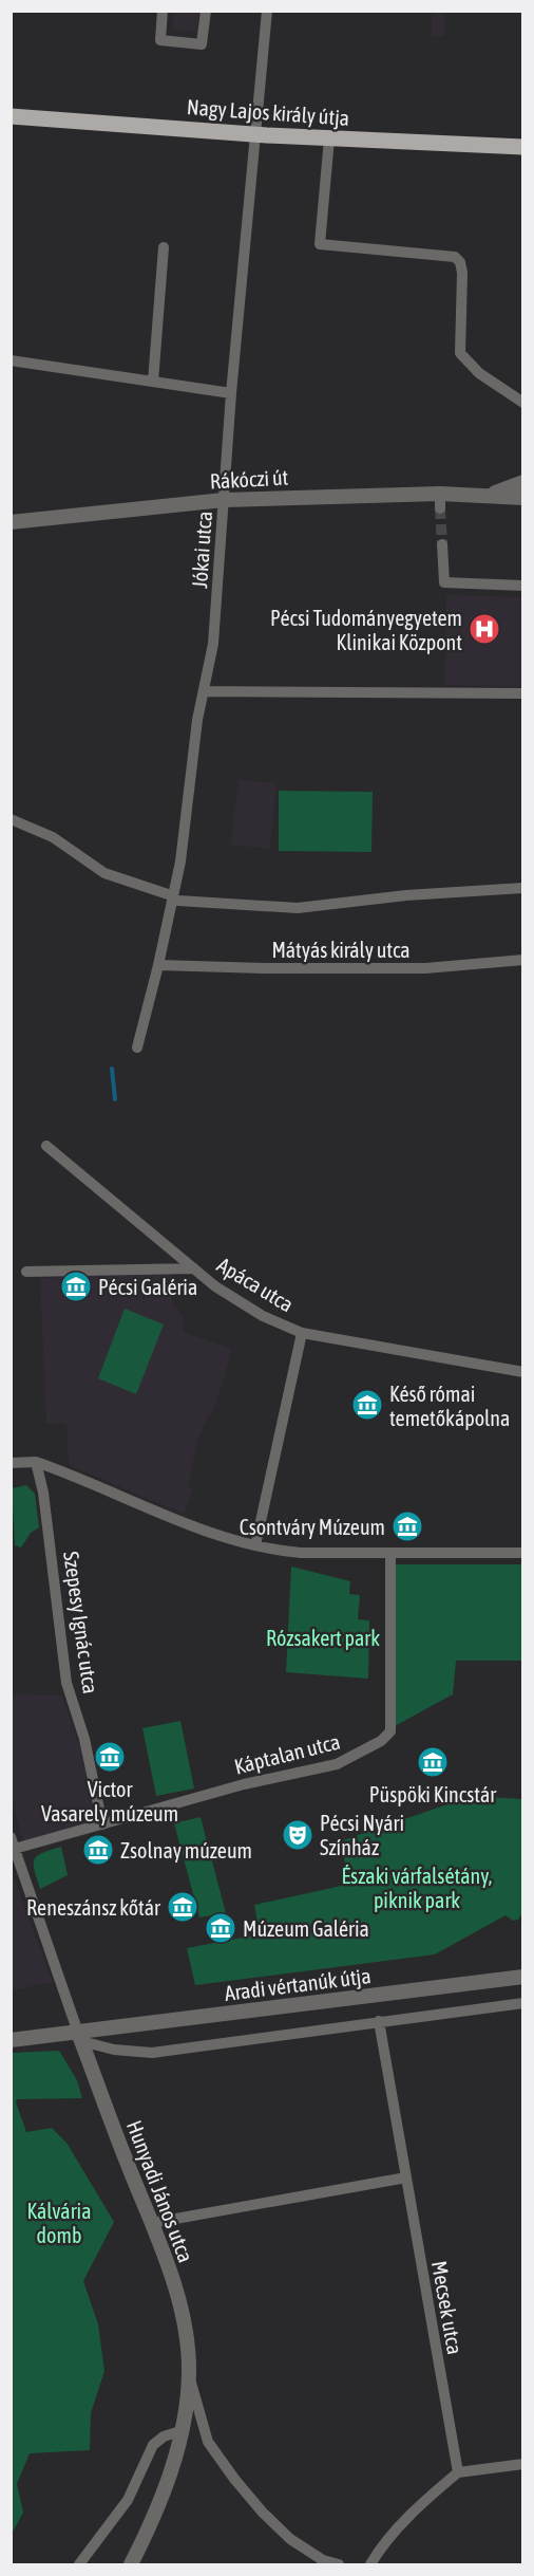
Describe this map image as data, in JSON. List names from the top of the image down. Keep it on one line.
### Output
{"streets":{"main road":["Nagy Lajos király útja"],"street":["Rákóczi út","Jókai utca","Mátyás király utca","Apáca utca","Szepesy Ignác utca","Káptalan utca","Aradi vértanúk útja","Hunyadi János utca","Mecsek utca"]},"crossings":[["Nagy Lajos király útja","Jókai utca"],["Rákóczi út","Jókai utca"],["Jókai utca","Mátyás király utca"],["Szepesy Ignác utca","Káptalan utca"],["Káptalan utca","Hunyadi János utca"],["Aradi vértanúk útja","Hunyadi János utca"]],"parks":["Rózsakert park","Északi várfalsétány, piknik park","Kálvária domb"],"places":{"hospital":["Pécsi Tudományegyetem Klinikai Központ"],"museum":["Pécsi Galéria","Késő római temetőkápolna","Csontváry Múzeum","Victor Vasarely múzeum","Püspöki Kincstár","Zsolnay múzeum","Reneszánsz kőtár","Múzeum Galéria"],"theatre":["Pécsi Nyári Színház"]}}
